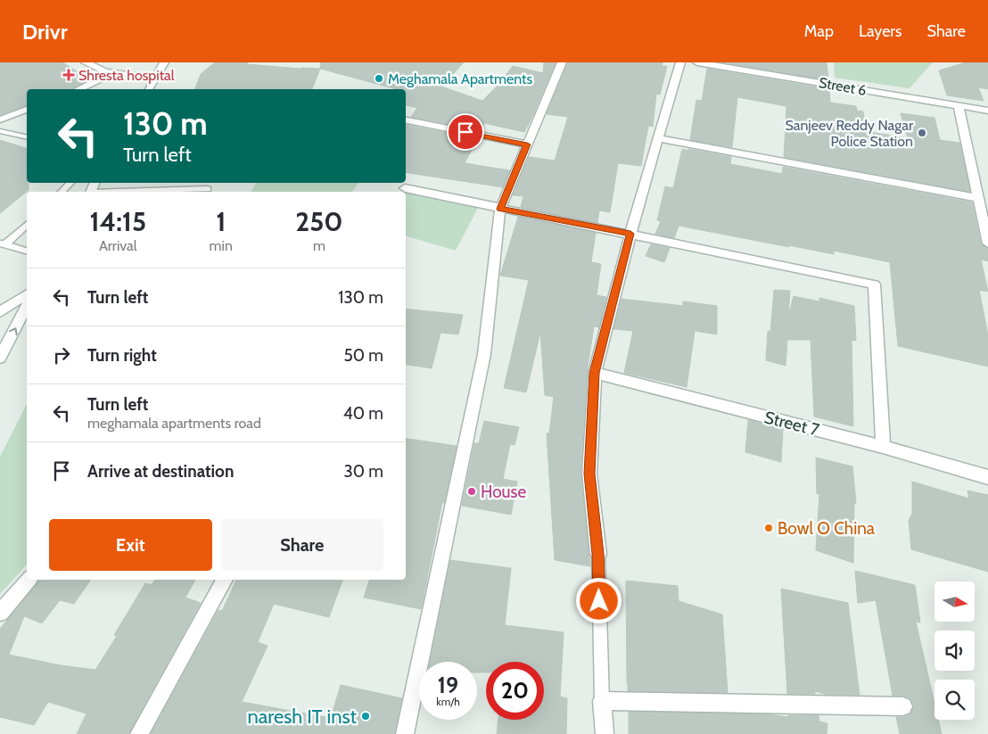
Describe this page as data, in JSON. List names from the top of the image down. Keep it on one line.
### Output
{"streets":{"street":["Street 6","Street 7"]},"places":{"health":["Shresta hospital"],"other":["Meghamala Apartments","Sanjeev Reddy Nagar Police Station","House","Bowl O China","naresh IT inst"]},"north":"right","page":{"header":"Drivr","nav":["Map","Layers","Share"],"turn":["130 m","Turn left"],"eta":["14:15","Arrival","1","min","250","m"],"list":[{"name":"Turn left","value":"130 m"},{"name":"Turn right","value":"50 m"},{"name":"Turn left","note":"meghamala apartments road","value":"40 m"},{"name":"Arrive at destination","value":"30 m"}],"buttons":["Exit","Share"],"speed":"19 km/h","limit":"20"}}
